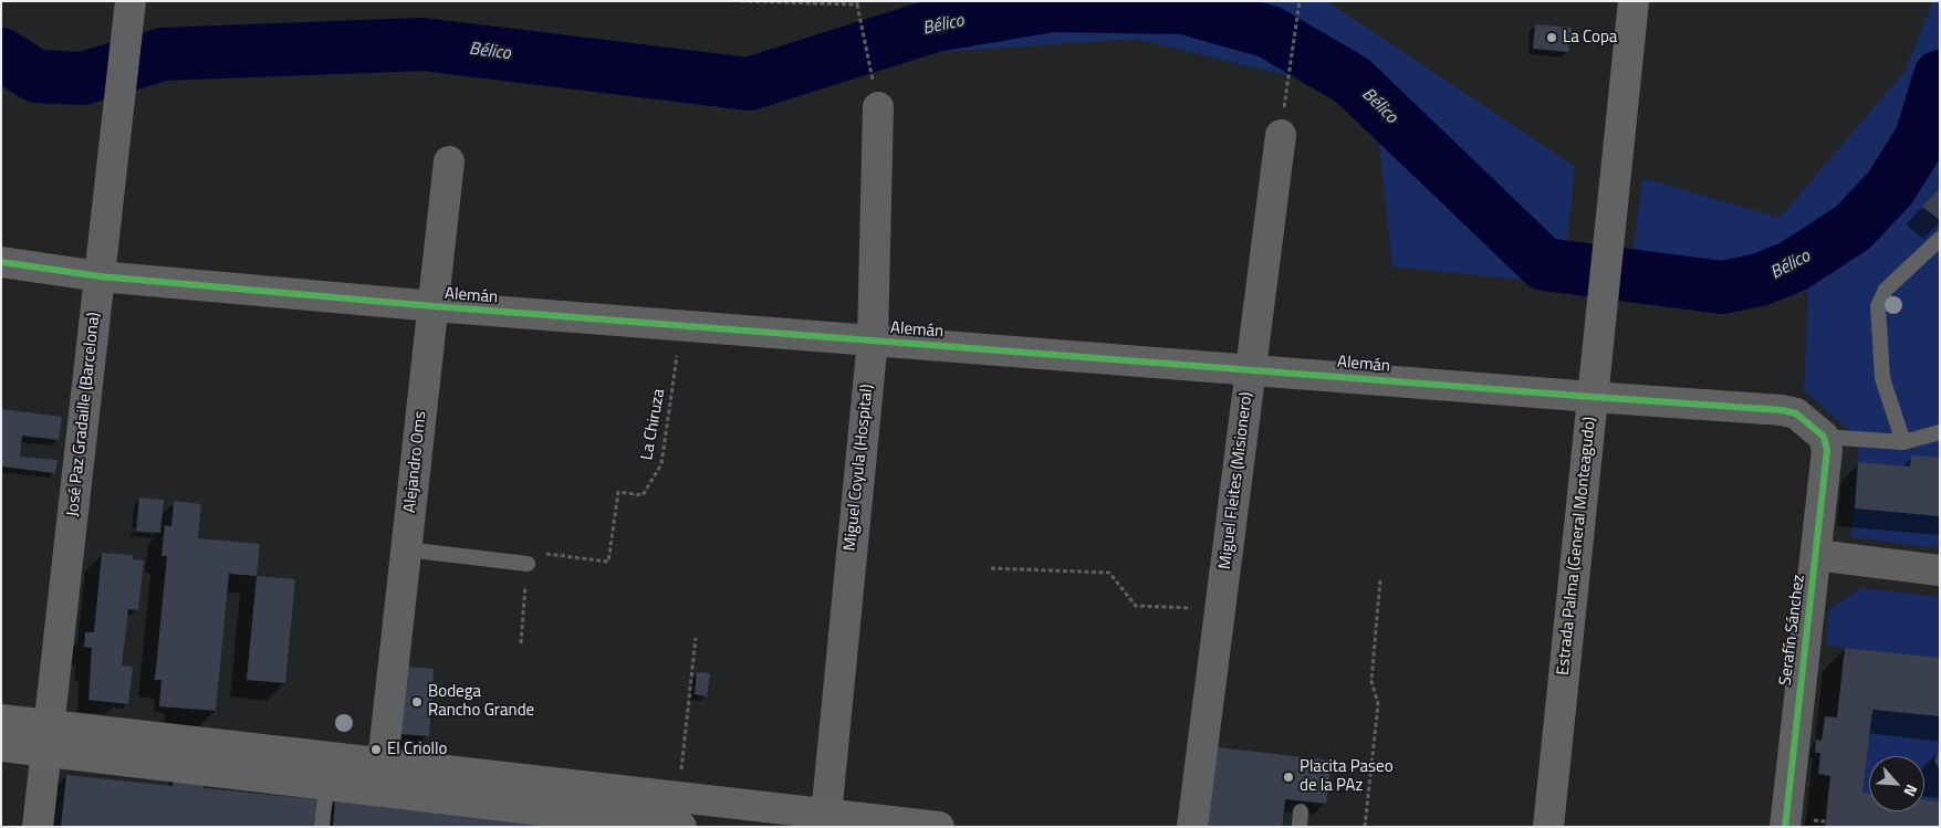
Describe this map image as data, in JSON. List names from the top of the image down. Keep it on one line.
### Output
{"streets":{"main road":["Estrada Palma (General Monteagudo)"],"street":["Alemán","José Paz Gradaille (Barcelona)","Alejandro Oms","Miguel Coyula (Hospital)","Miguel Fleites (Misionero)","Serafín Sánchez"],"path":["La Chiruza"]},"crossings":[["Alemán","José Paz Gradaille (Barcelona)"],["Alemán","La Chiruza"],["Alemán","Alejandro Oms"],["Alemán","Miguel Coyula (Hospital)"],["Alemán","Miguel Fleites (Misionero)"],["Alemán","Estrada Palma (General Monteagudo)"],["Alemán","Serafín Sánchez"]],"water":["Bélico"],"places":["La Copa","Bodega Rancho Grande","El Criollo","Placita Paseo de la PAz"],"north":"bottom right"}
